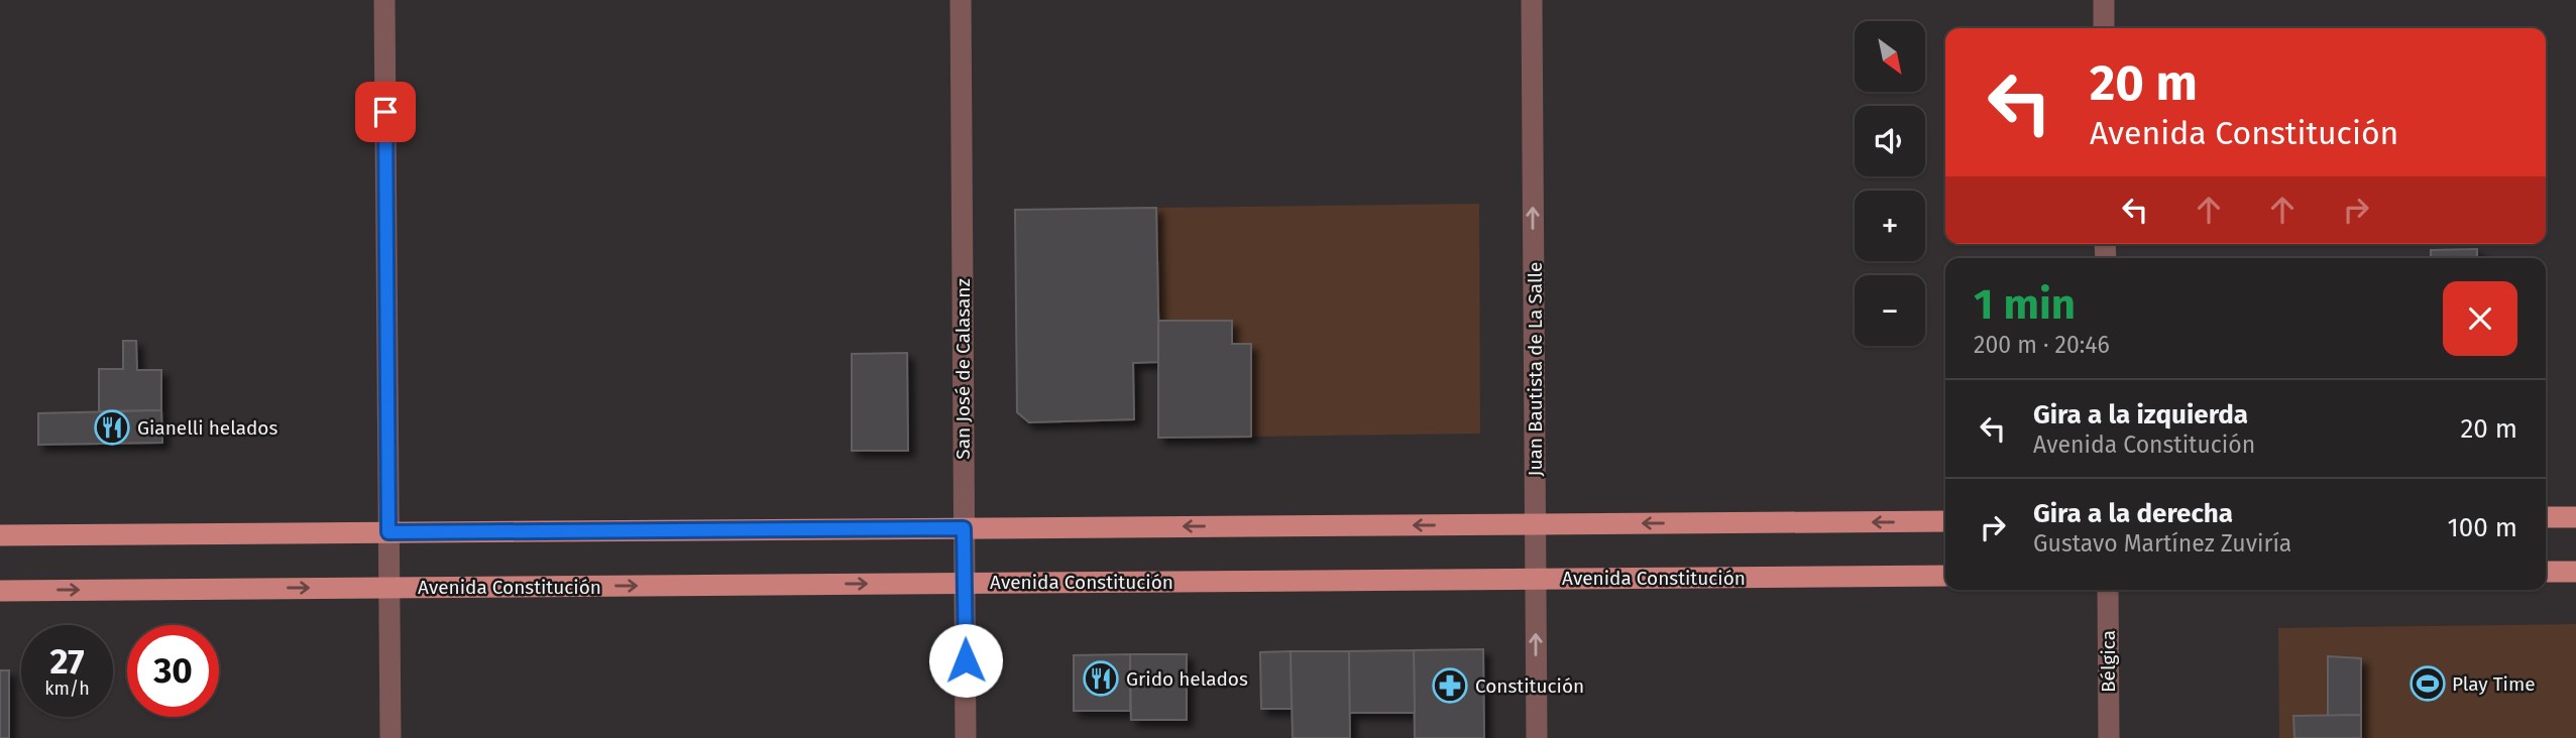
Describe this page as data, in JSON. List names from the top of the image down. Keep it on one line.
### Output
{"streets":{"main road":["Avenida Constitución"],"street":["San José de Calasanz","Juan Bautista de La Salle","Bélgica"]},"crossings":[["San José de Calasanz","Avenida Constitución"],["Juan Bautista de La Salle","Avenida Constitución"]],"one_way":["Juan Bautista de La Salle"],"places":{"restaurant":["Gianelli helados","Grido helados"],"sports":["Play Time"],"pharmacy":["Constitución"]},"north":"bottom right","page":{"map_buttons":["+","−"],"turn":["20 m","Avenida Constitución"],"heading":["1 min","200 m · 20:46"],"list":[{"name":"Gira a la izquierda","note":"Avenida Constitución","value":"20 m"},{"name":"Gira a la derecha","note":"Gustavo Martínez Zuviría","value":"100 m"}],"speed":"27 km/h","limit":"30"}}
